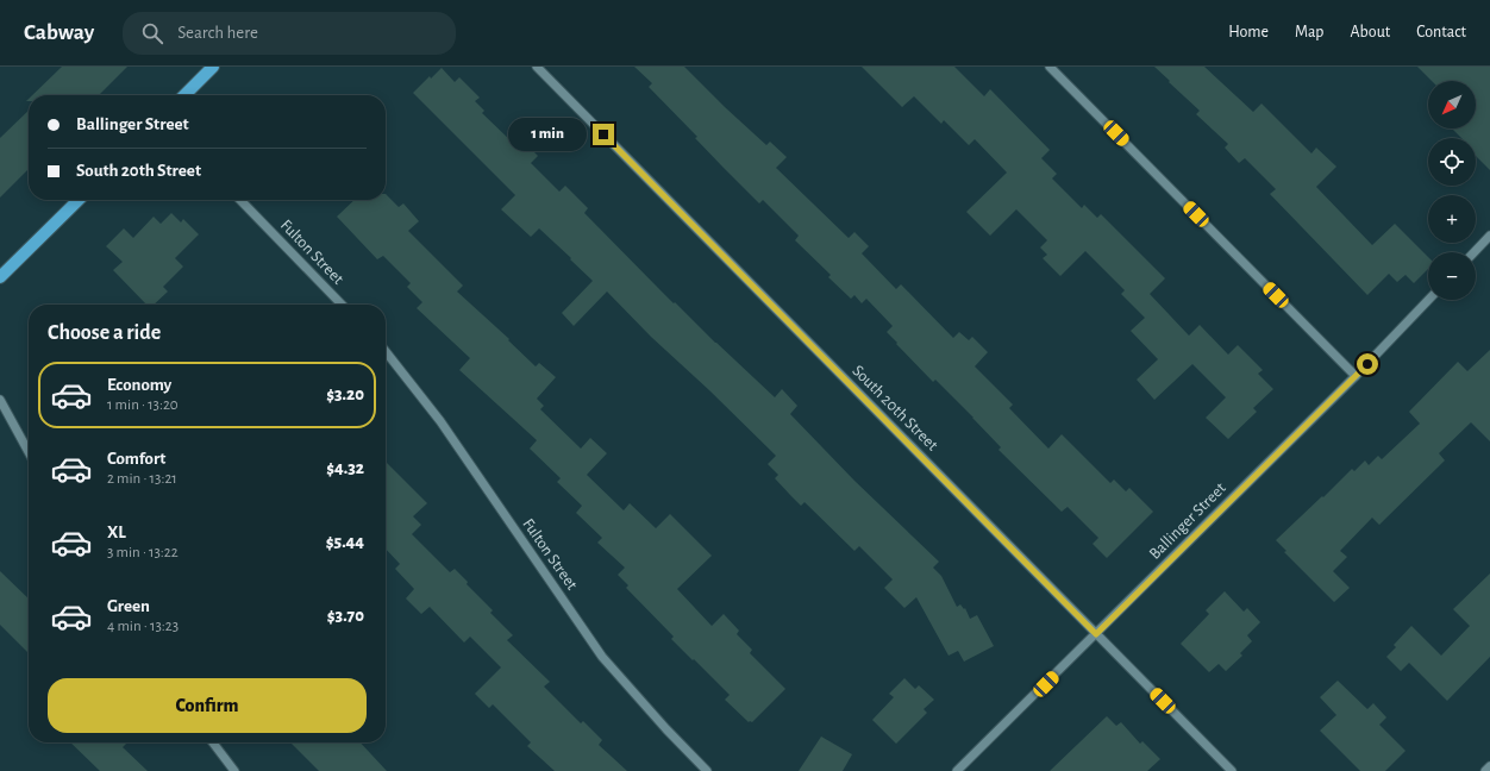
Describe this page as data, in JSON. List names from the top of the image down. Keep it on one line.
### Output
{"streets":{"street":["Fulton Street","South 20th Street","Ballinger Street"]},"crossings":[["South 20th Street","Ballinger Street"]],"north":"bottom left","page":{"header":"Cabway","search":"Search here","nav":["Home","Map","About","Contact"],"map_buttons":["+","−"],"banner":["Ballinger Street","South 20th Street"],"bubble":"1 min","heading":"Choose a ride","list":[{"name":"Economy","note":"1 min · 13:20","value":"$3.20"},{"name":"Comfort","note":"2 min · 13:21","value":"$4.32"},{"name":"XL","note":"3 min · 13:22","value":"$5.44"},{"name":"Green","note":"4 min · 13:23","value":"$3.70"}],"buttons":"Confirm"}}
